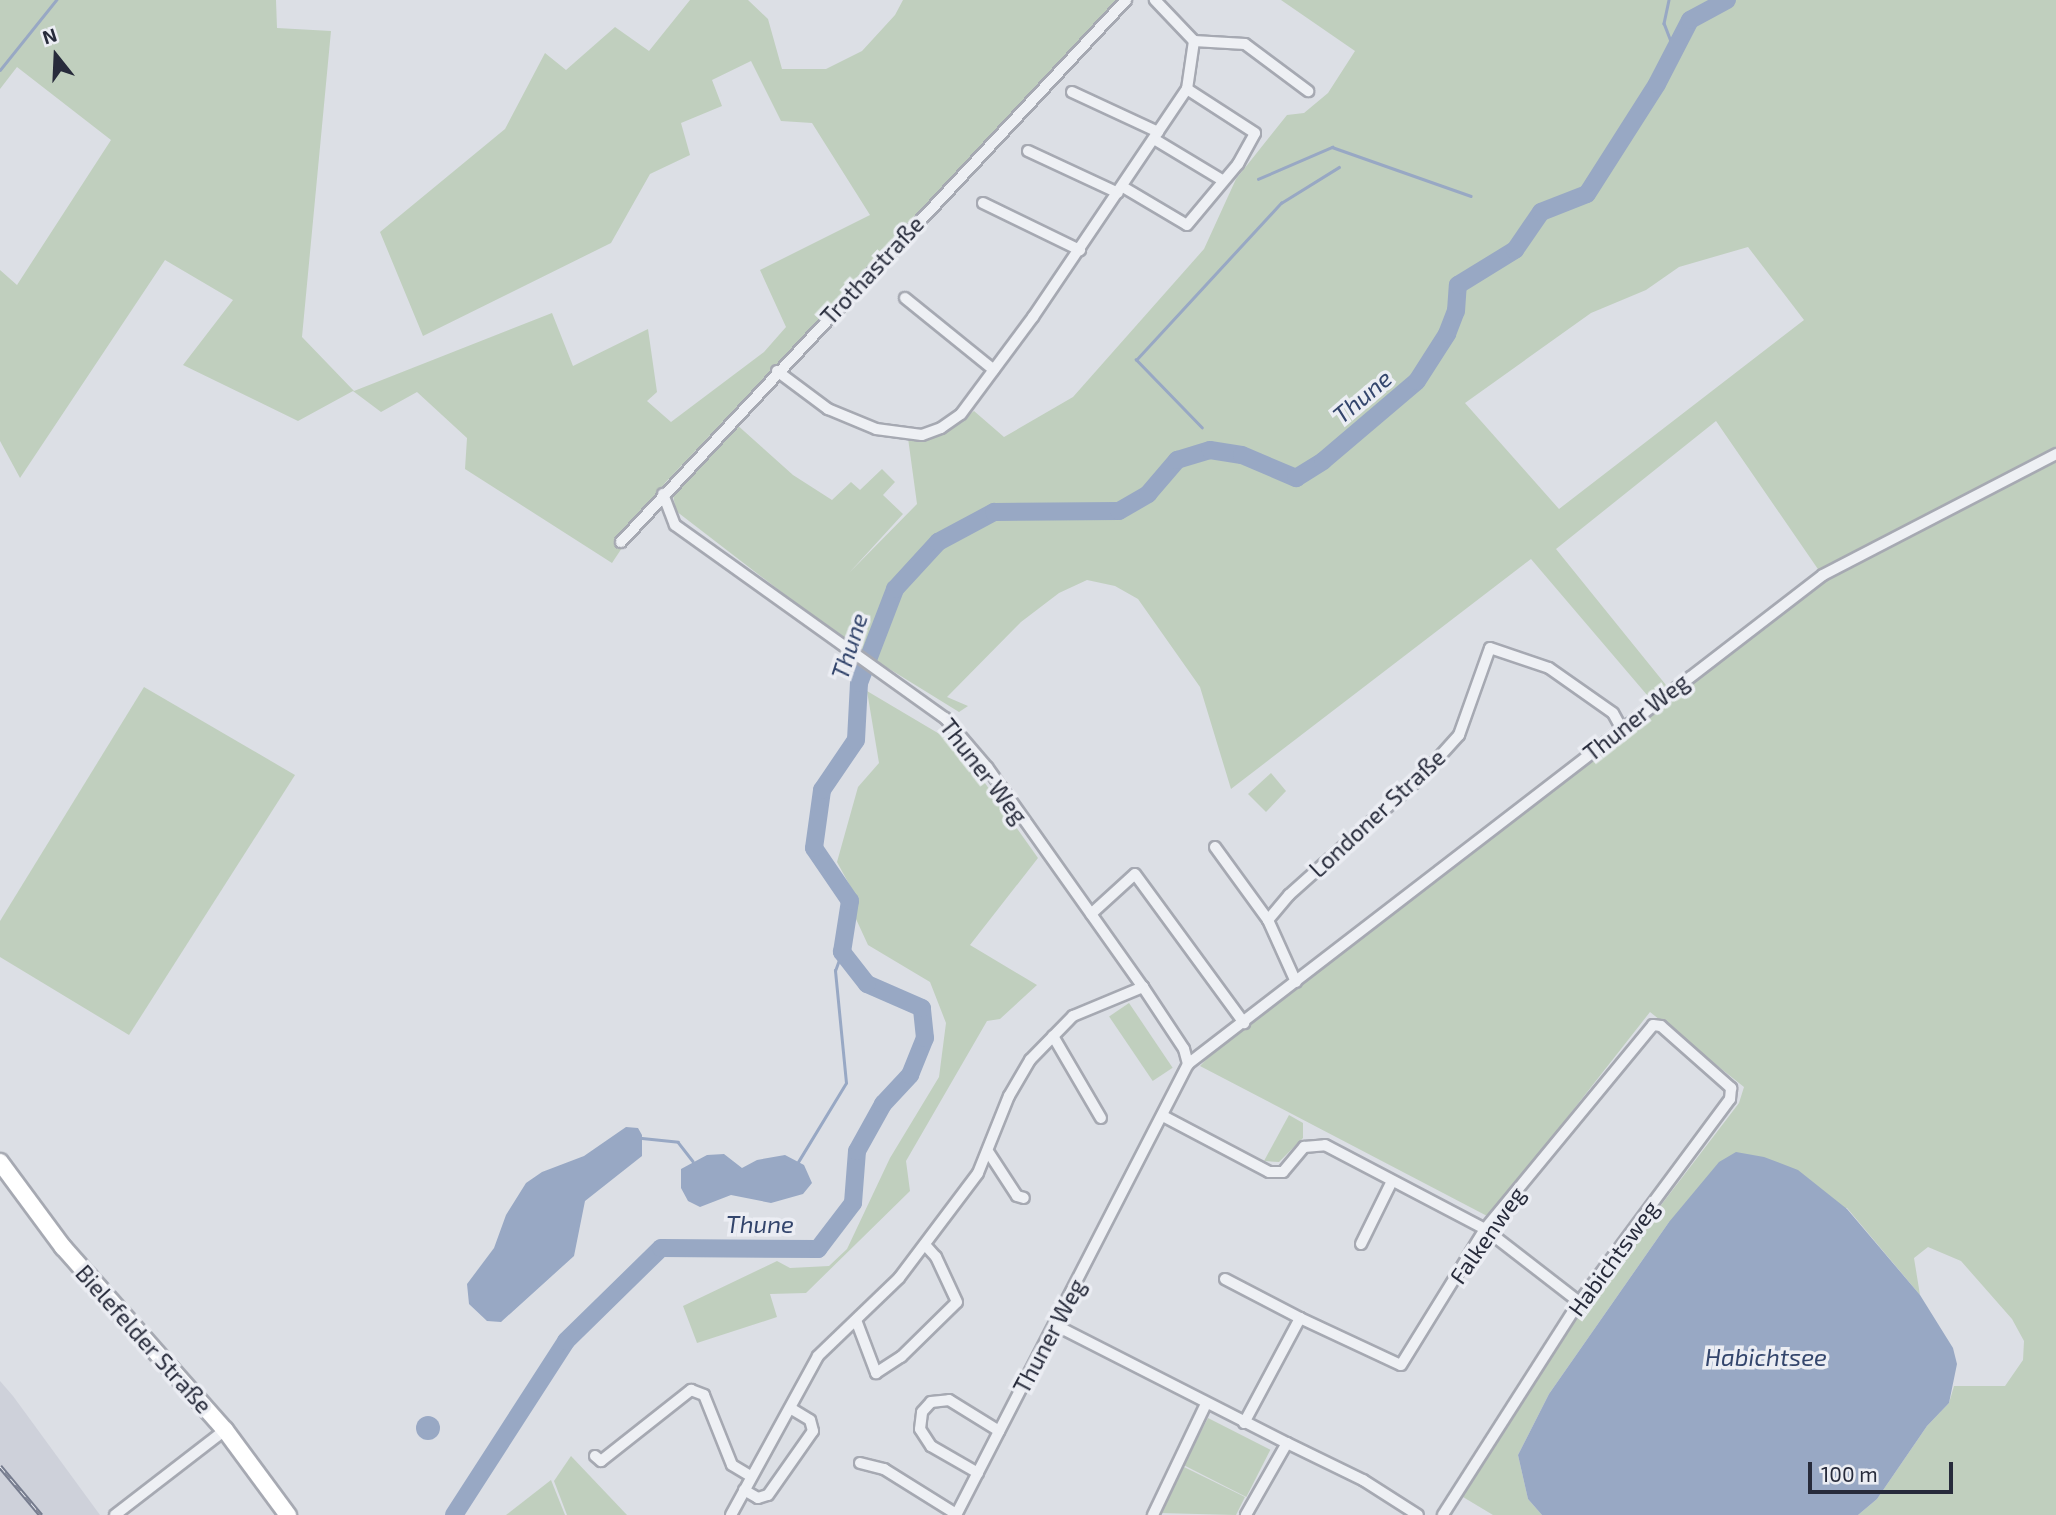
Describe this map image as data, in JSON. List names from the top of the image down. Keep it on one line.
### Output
{"streets":{"main road":["Bielefelder Straße"],"street":["Trothastraße","Thuner Weg","Londoner Straße","Falkenweg","Habichtsweg"]},"crossings":[["Trothastraße","Thuner Weg"],["Thuner Weg","Londoner Straße"],["Falkenweg","Habichtsweg"]],"water":["Thune","Habichtsee"],"scale_bar":"100 m","north":"top"}
